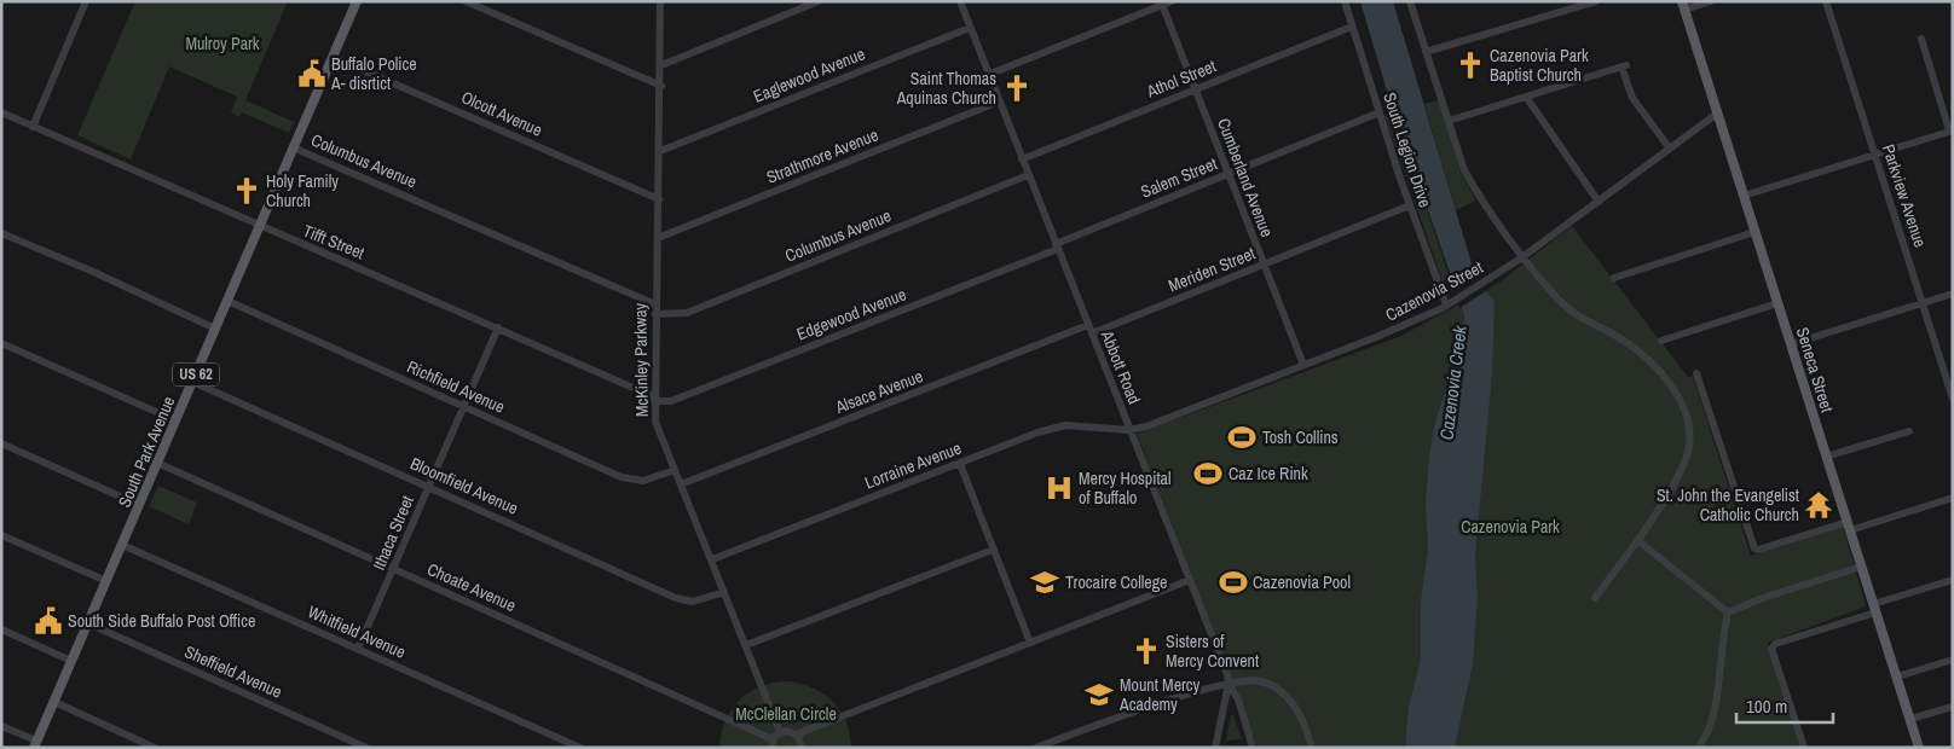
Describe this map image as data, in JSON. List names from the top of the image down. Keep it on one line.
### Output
{"streets":{"main road":["Seneca Street","US 62","South Park Avenue"],"street":["Eaglewood Avenue","Athol Street","Olcott Avenue","South Legion Drive","Strathmore Avenue","Columbus Avenue","Salem Street","Cumberland Avenue","Parkview Avenue","Tifft Street","Meriden Street","Cazenovia Street","Edgewood Avenue","McKinley Parkway","Abbott Road","Richfield Avenue","Alsace Avenue","Lorraine Avenue","Bloomfield Avenue","Ithaca Street","Choate Avenue","Whitfield Avenue","Sheffield Avenue"]},"crossings":[["Eaglewood Avenue","McKinley Parkway"],["Eaglewood Avenue","Abbott Road"],["Athol Street","South Legion Drive"],["Athol Street","Cumberland Avenue"],["Athol Street","Abbott Road"],["Olcott Avenue","McKinley Parkway"],["Olcott Avenue","South Park Avenue"],["South Legion Drive","Salem Street"],["South Legion Drive","Meriden Street"],["South Legion Drive","Cazenovia Street"],["Strathmore Avenue","McKinley Parkway"],["Strathmore Avenue","Abbott Road"],["Columbus Avenue","McKinley Parkway"],["Columbus Avenue","Abbott Road"],["Columbus Avenue","South Park Avenue"],["Salem Street","Cumberland Avenue"],["Salem Street","Edgewood Avenue"],["Salem Street","Abbott Road"],["Cumberland Avenue","Meriden Street"],["Cumberland Avenue","Cazenovia Street"],["Tifft Street","Edgewood Avenue"],["Tifft Street","McKinley Parkway"],["Tifft Street","South Park Avenue"],["Tifft Street","Ithaca Street"],["Meriden Street","Abbott Road"],["Cazenovia Street","Abbott Road"],["Cazenovia Street","Seneca Street"],["Cazenovia Street","Lorraine Avenue"],["Edgewood Avenue","McKinley Parkway"],["Edgewood Avenue","Abbott Road"],["McKinley Parkway","Richfield Avenue"],["McKinley Parkway","Alsace Avenue"],["McKinley Parkway","Lorraine Avenue"],["McKinley Parkway","Bloomfield Avenue"],["Abbott Road","Alsace Avenue"],["Abbott Road","Lorraine Avenue"],["Richfield Avenue","South Park Avenue"],["Richfield Avenue","Ithaca Street"],["South Park Avenue","Bloomfield Avenue"],["South Park Avenue","Choate Avenue"],["South Park Avenue","Whitfield Avenue"],["South Park Avenue","Sheffield Avenue"],["Bloomfield Avenue","Ithaca Street"],["Ithaca Street","Choate Avenue"],["Ithaca Street","Whitfield Avenue"]],"water":["Cazenovia Creek"],"parks":["Mulroy Park","Cazenovia Park","McClellan Circle"],"places":{"church":["Cazenovia Park Baptist Church","Saint Thomas Aquinas Church","Holy Family Church","Sisters of Mercy Convent"],"public building":["Buffalo Police A- disrtict","South Side Buffalo Post Office"],"sports":["Tosh Collins","Caz Ice Rink","Cazenovia Pool"],"hospital":["Mercy Hospital of Buffalo"],"temple":["St. John the Evangelist Catholic Church"],"school or university":["Trocaire College","Mount Mercy Academy"]},"scale_bar":"100 m"}
